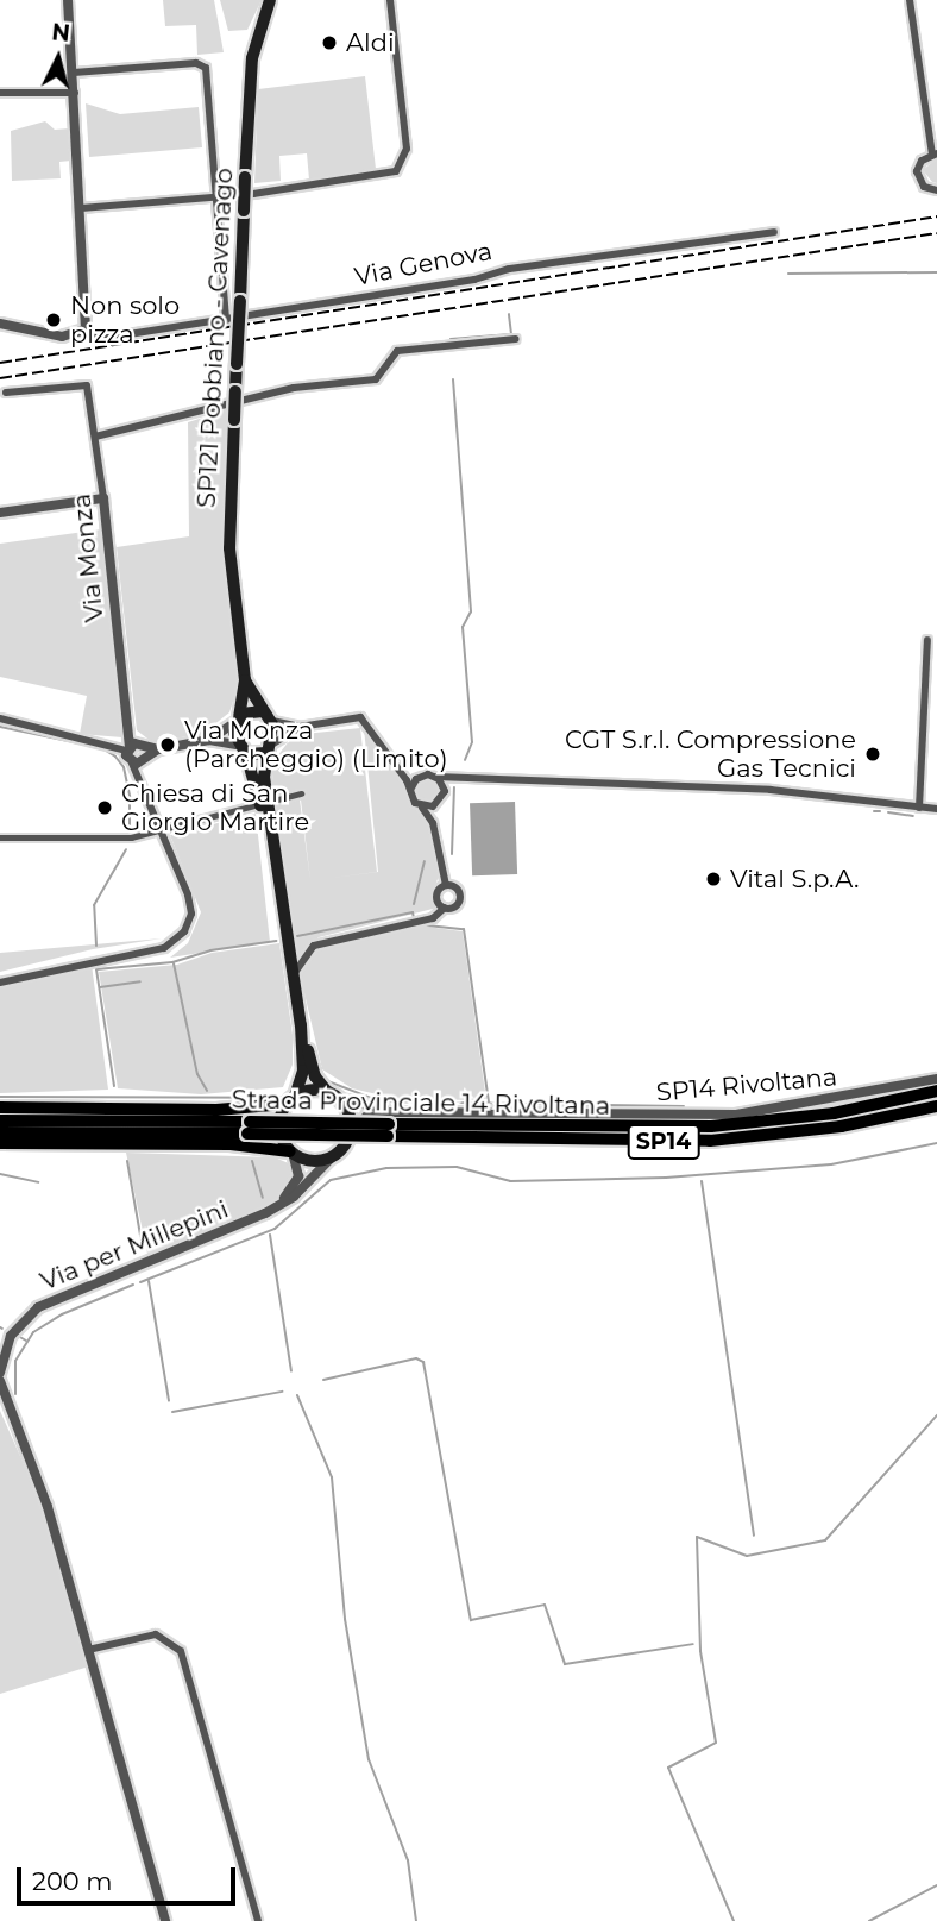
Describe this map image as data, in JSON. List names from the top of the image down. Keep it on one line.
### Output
{"streets":{"highway":["Strada Provinciale 14 Rivoltana","SP14"],"main road":["SP121 Pobbiano - Cavenago","SP14 Rivoltana"],"street":["Via Genova","Via Monza","Via per Millepini"]},"crossings":[["SP14 Rivoltana","Via per Millepini"]],"places":["Aldi","Non solo pizza","Via Monza (Parcheggio) (Limito)","CGT S.r.l. Compressione Gas Tecnici","Chiesa di San Giorgio Martire","Vital S.p.A."],"scale_bar":"200 m","north":"top"}
